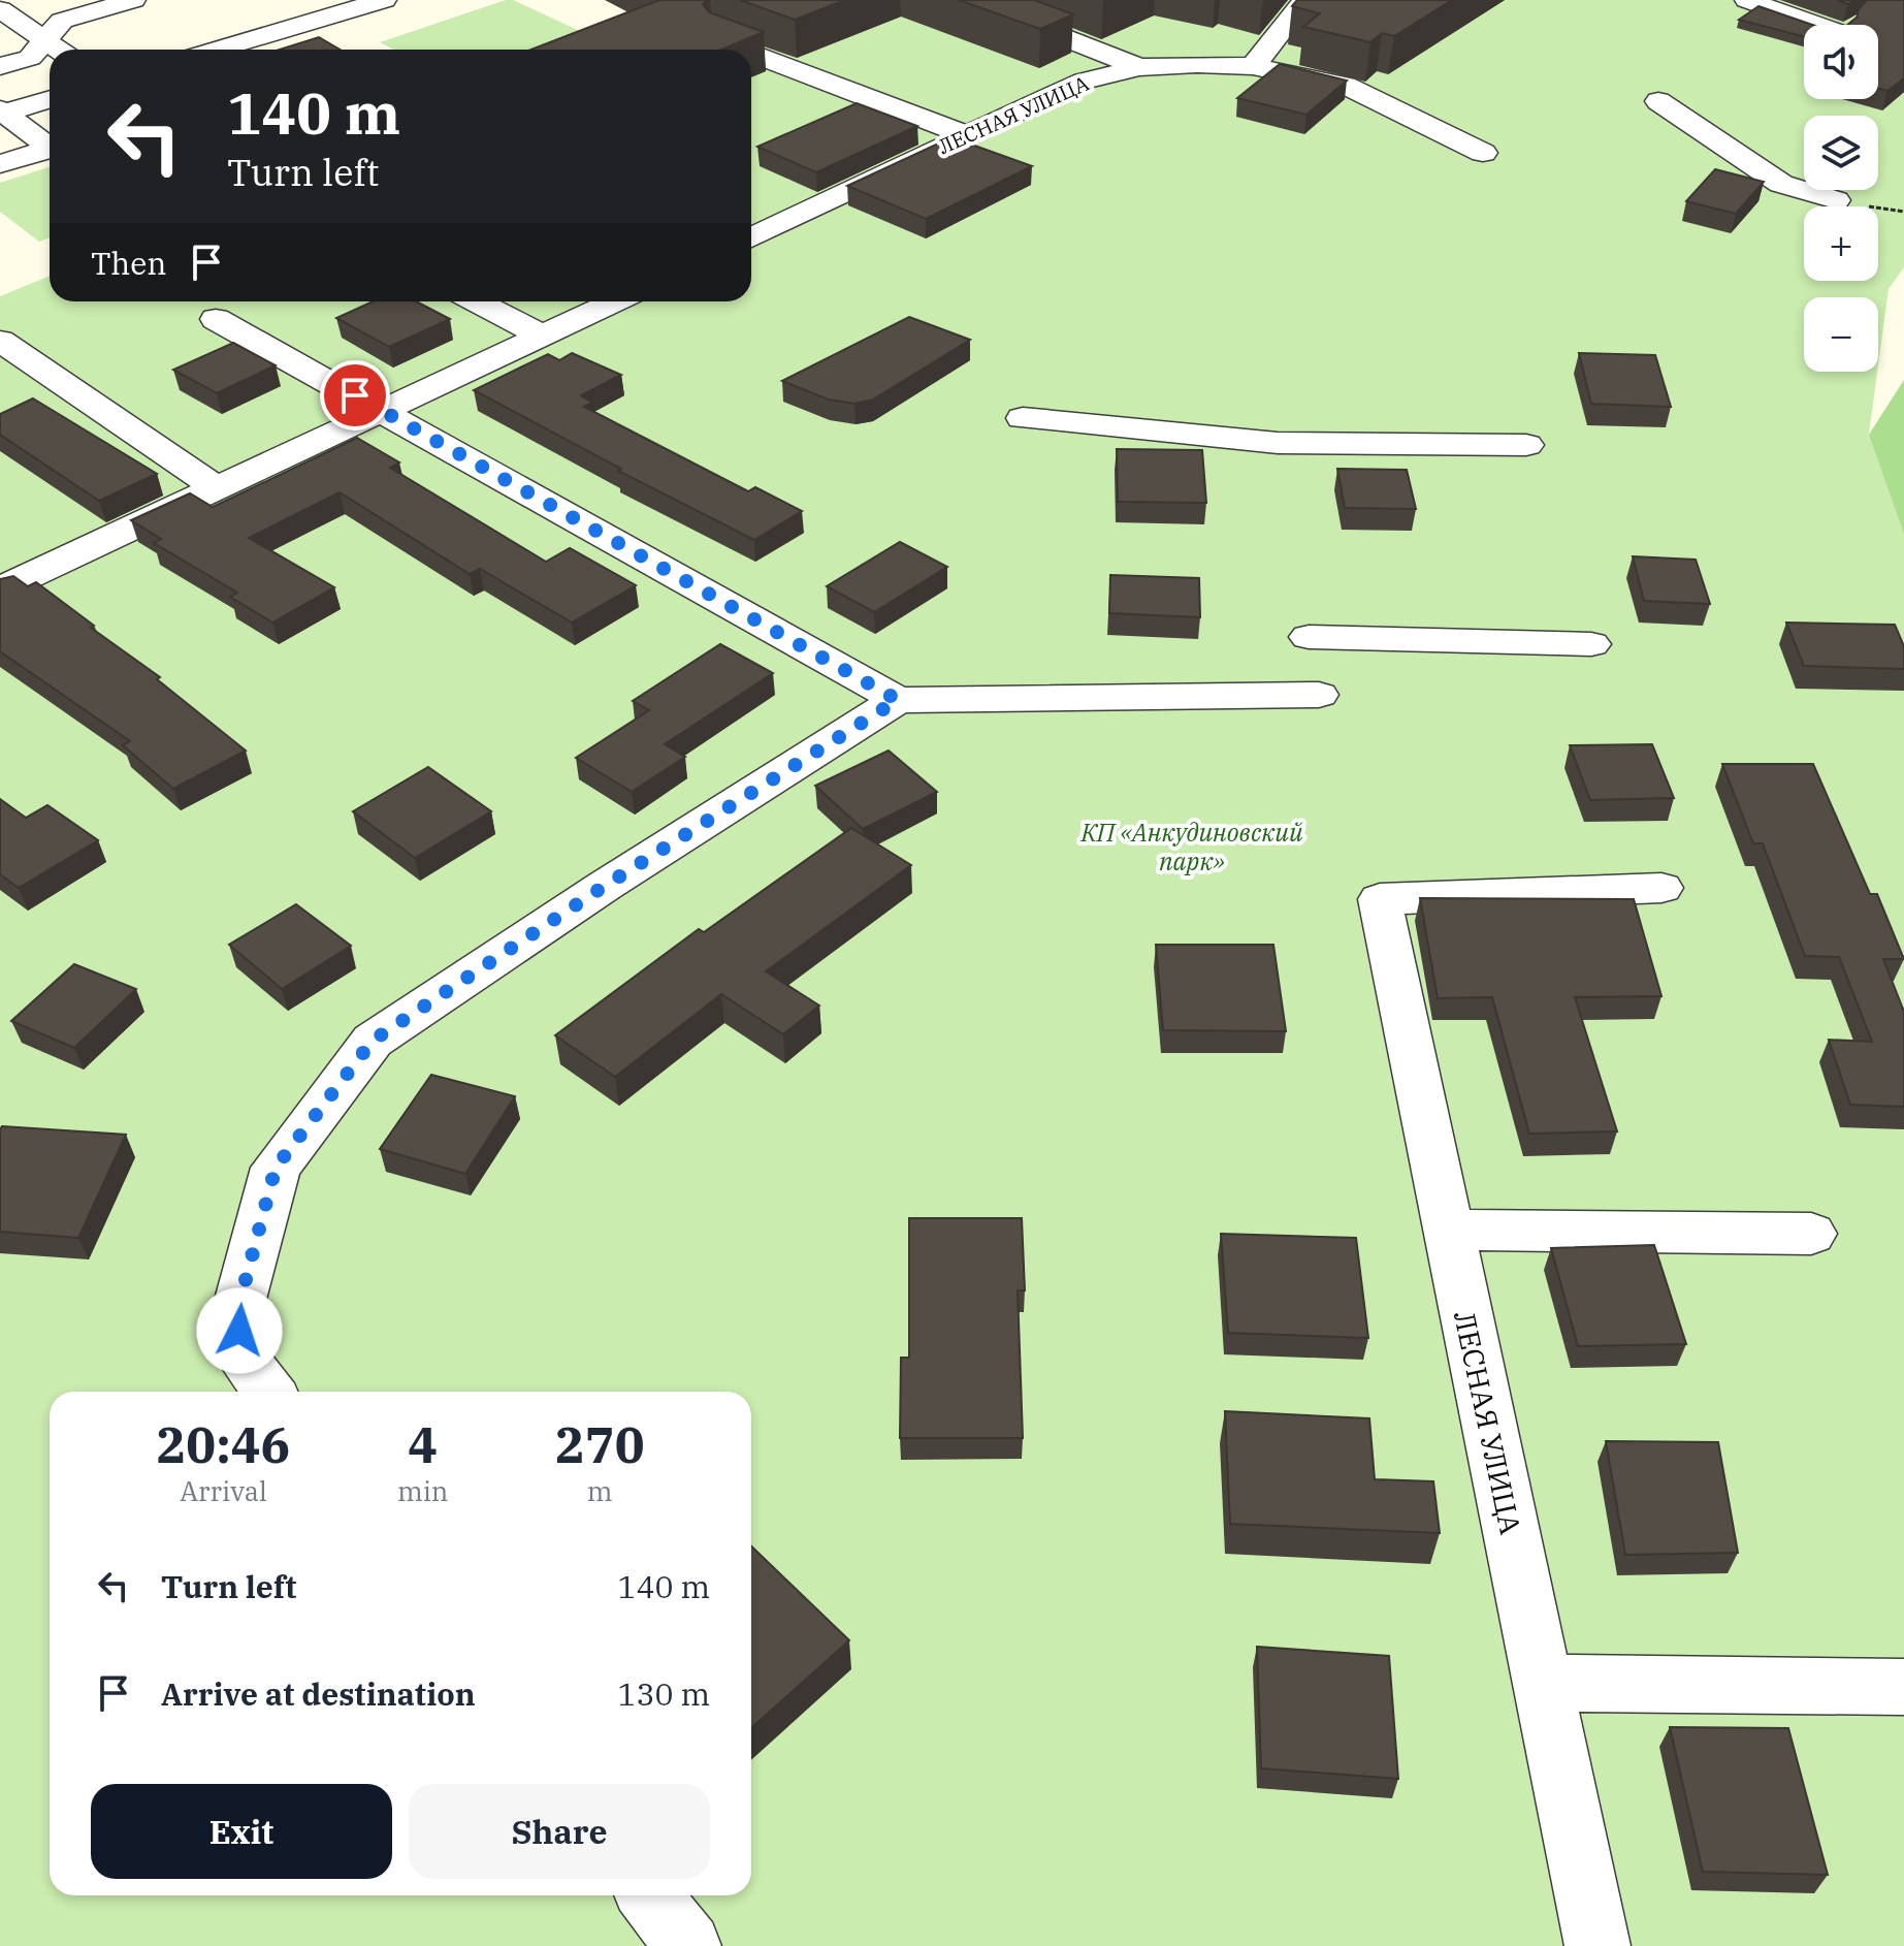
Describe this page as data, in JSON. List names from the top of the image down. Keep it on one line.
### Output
{"streets":{"street":["ЛЕСНАЯ УЛИЦА"]},"parks":["КП «Анкудиновский парк»"],"page":{"map_buttons":["+","−"],"turn":["140 m","Turn left"],"then":"Then","eta":["20:46","Arrival","4","min","270","m"],"list":[{"name":"Turn left","value":"140 m"},{"name":"Arrive at destination","value":"130 m"}],"buttons":["Exit","Share"]}}
